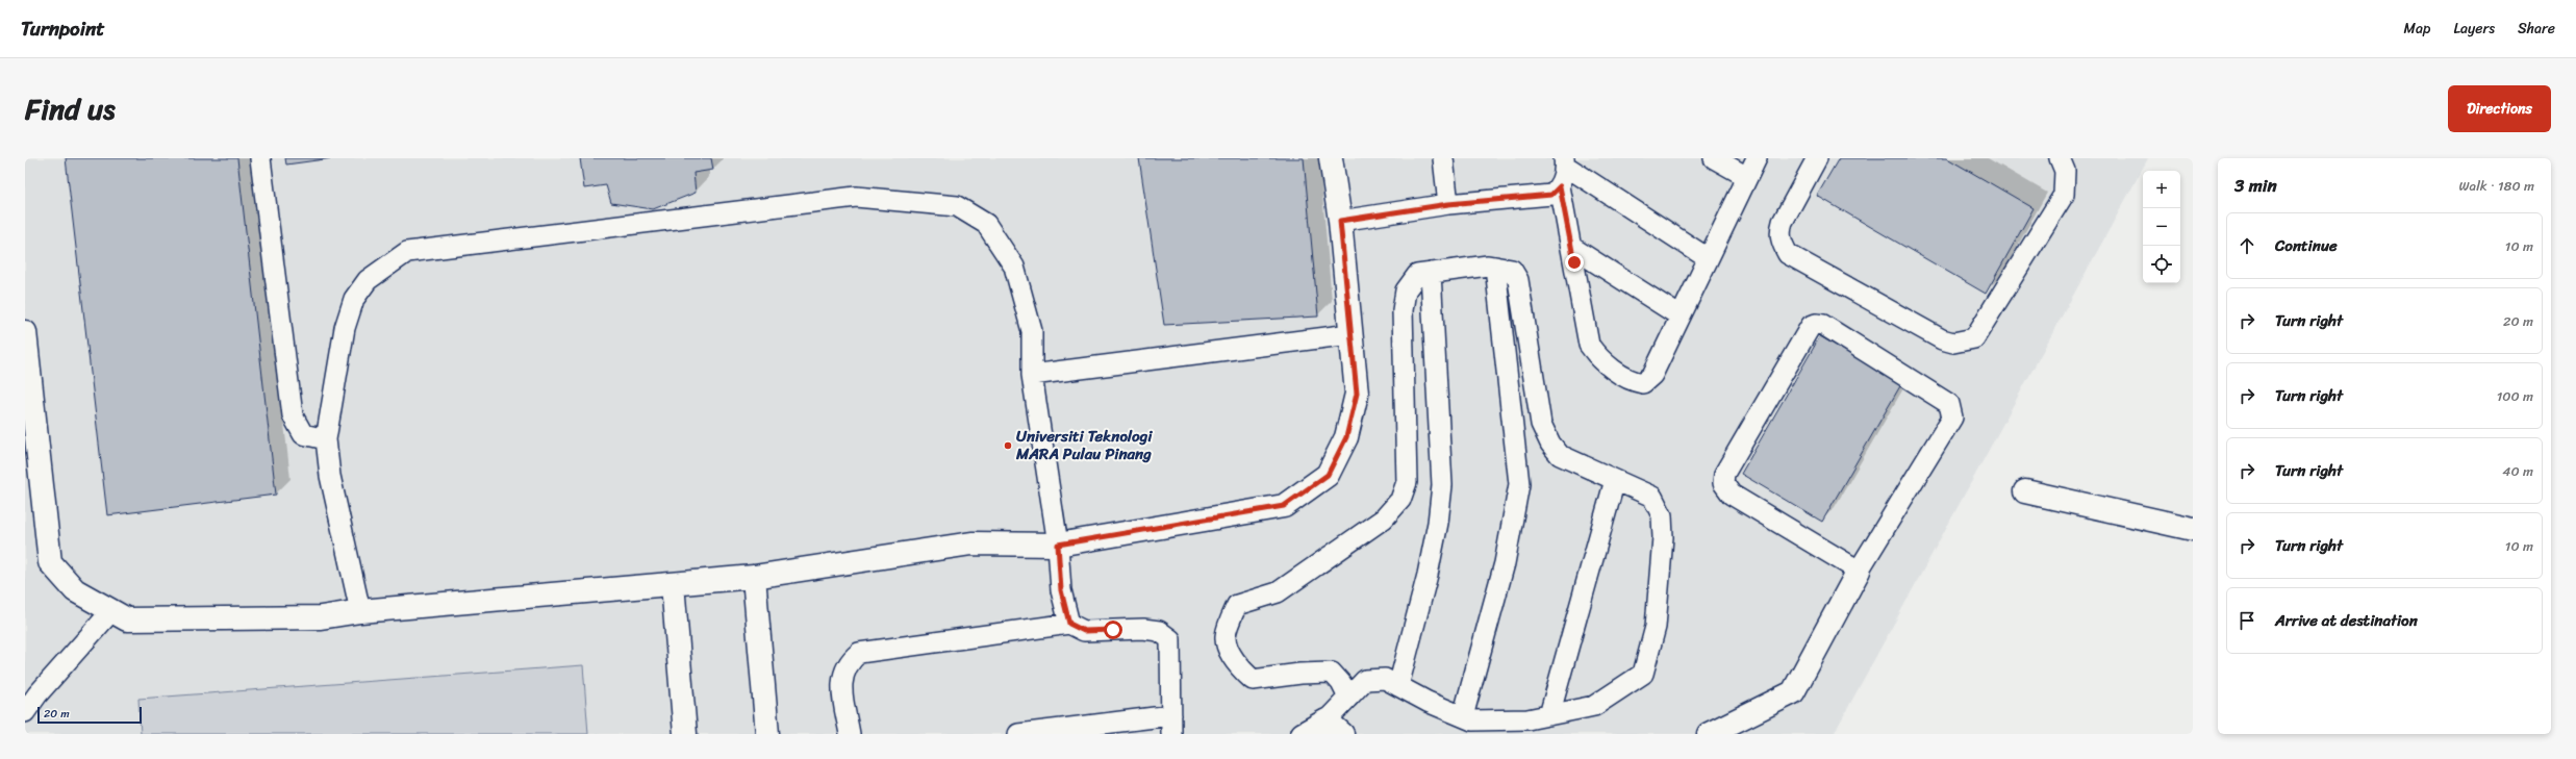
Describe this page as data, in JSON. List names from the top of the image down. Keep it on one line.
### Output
{"places":["Universiti Teknologi MARA Pulau Pinang"],"scale_bar":"20 m","page":{"header":"Turnpoint","nav":["Map","Layers","Share"],"title":"Find us","buttons":"Directions","heading":["3 min","Walk · 180 m"],"map_buttons":["+","−"],"list":[["Continue","10 m"],["Turn right","20 m"],["Turn right","100 m"],["Turn right","40 m"],["Turn right","10 m"],"Arrive at destination"],"scale":"20 m"}}
